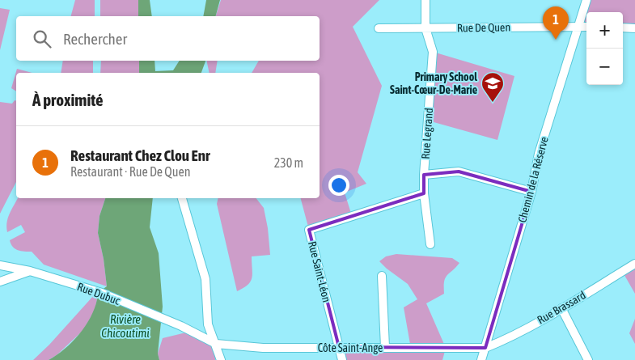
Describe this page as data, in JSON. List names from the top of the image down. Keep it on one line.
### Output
{"streets":{"street":["Rue De Quen","Rue Legrand","Chemin de la Réserve","Rue Saint-Léon","Rue Dubuc","Rue Brassard","Côte Saint-Ange"]},"crossings":[["Rue De Quen","Rue Legrand"],["Rue De Quen","Chemin de la Réserve"],["Rue Legrand","Rue Saint-Léon"],["Chemin de la Réserve","Rue Brassard"],["Chemin de la Réserve","Côte Saint-Ange"],["Rue Saint-Léon","Côte Saint-Ange"],["Rue Dubuc","Côte Saint-Ange"],["Rue Brassard","Côte Saint-Ange"]],"water":["Rivière Chicoutimi"],"places":{"school or university":["Primary School Saint-Cœur-De-Marie"]},"page":{"pins":"1","map_buttons":["+","−"],"search":"Rechercher","heading":"À proximité","list":[{"mark":"1","name":"Restaurant Chez Clou Enr","note":"Restaurant · Rue De Quen","value":"230 m"}]}}
